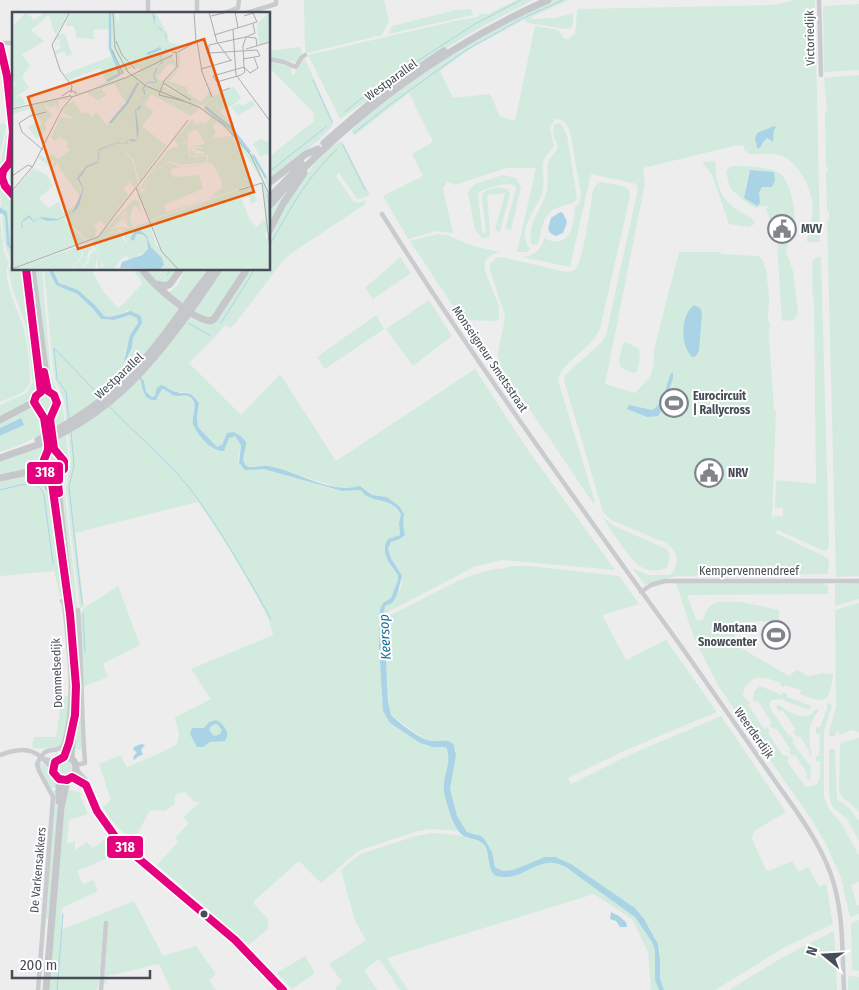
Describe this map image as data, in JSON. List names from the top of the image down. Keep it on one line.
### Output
{"streets":{"main road":["Westparallel","Dommelsedijk"],"street":["Victoriedijk","Monseigneur Smetsstraat","Kempervennendreef","Weerderdijk","De Varkensakkers"]},"crossings":[["Monseigneur Smetsstraat","Weerderdijk"],["Kempervennendreef","Weerderdijk"],["Dommelsedijk","De Varkensakkers"]],"water":["Keersop"],"places":{"public building":["MVV","NRV"],"sports":["Eurocircuit | Rallycross","Montana Snowcenter"]},"lines":["transit line 318"],"scale_bar":"200 m","north":"left"}
